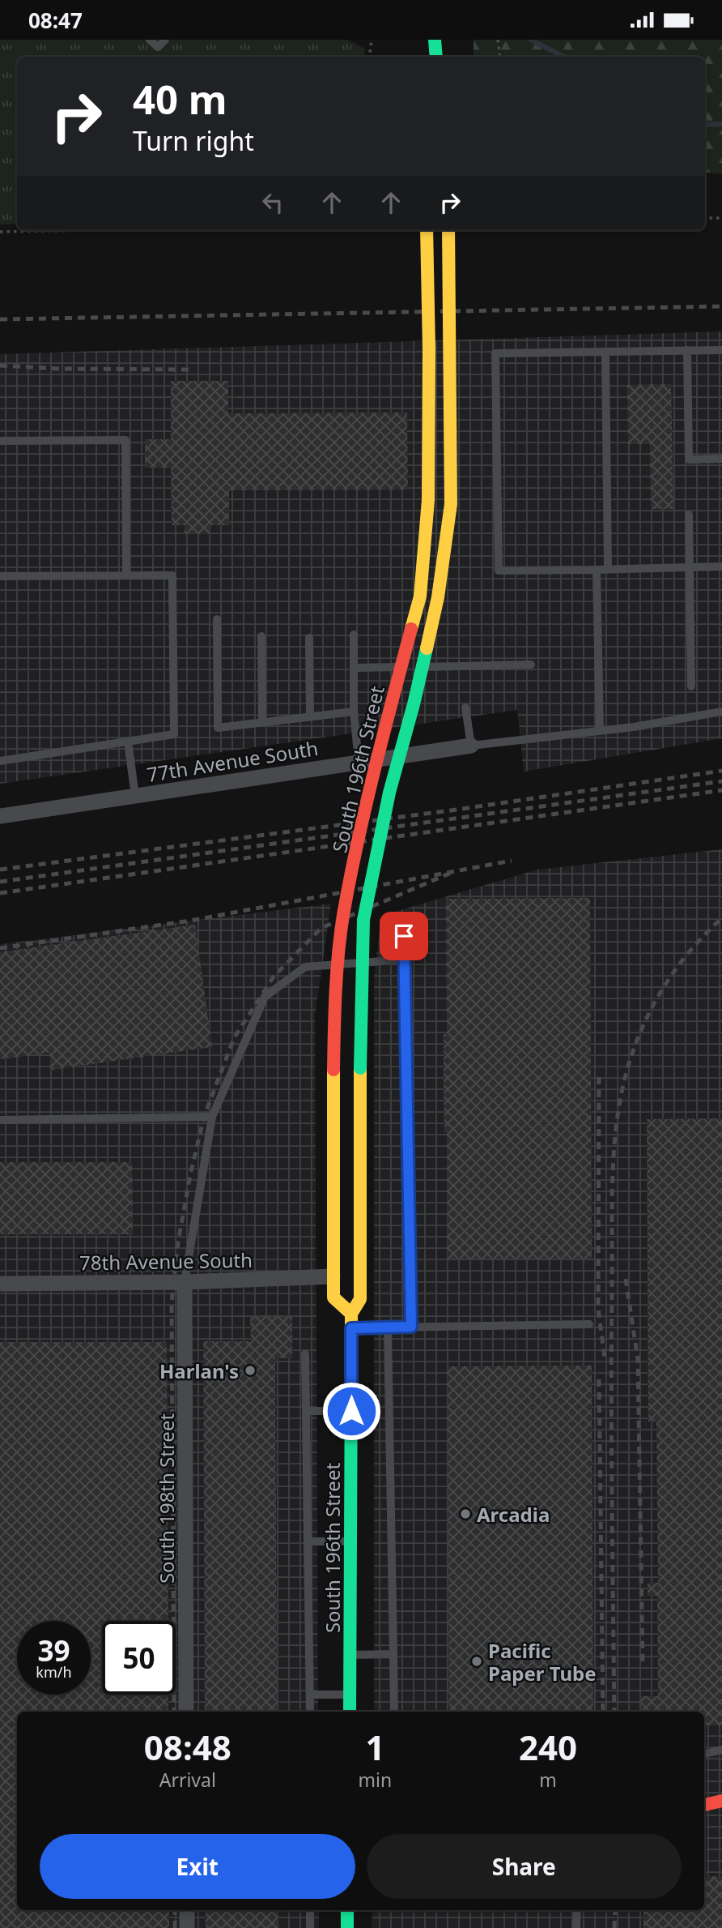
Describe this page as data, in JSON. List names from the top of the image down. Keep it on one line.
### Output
{"streets":{"main road":["South 196th Street"],"street":["77th Avenue South","78th Avenue South","South 198th Street"]},"crossings":[["South 196th Street","78th Avenue South"],["78th Avenue South","South 198th Street"]],"places":["Harlan's","Arcadia","Pacific Paper Tube"],"page":{"status":"08:47","turn":["40 m","Turn right"],"speed":"39 km/h","limit":"50","eta":["08:48","Arrival","1","min","240","m"],"buttons":["Exit","Share"]}}
